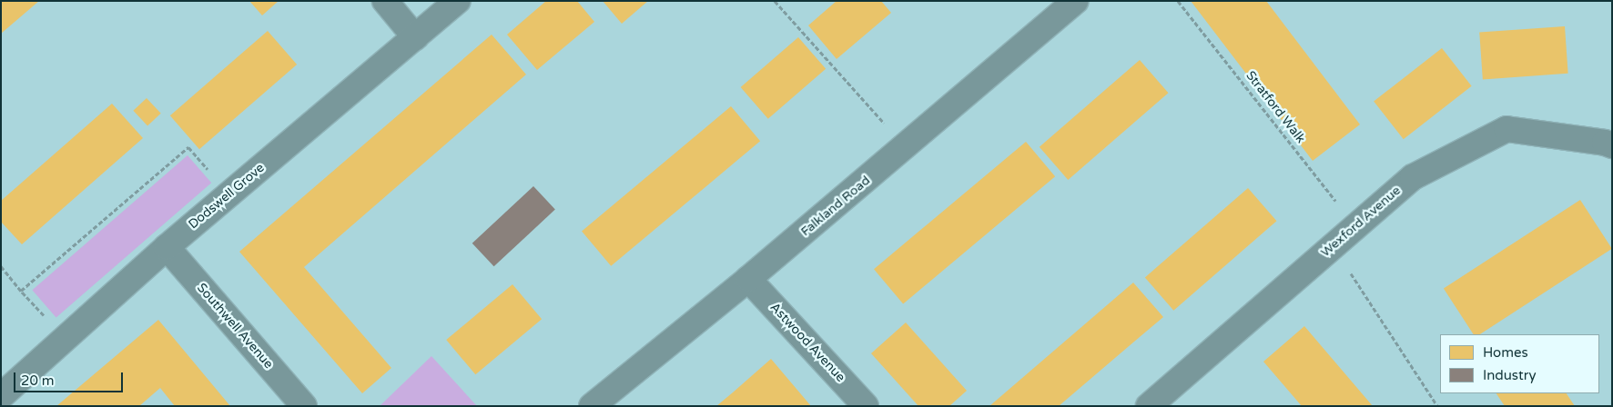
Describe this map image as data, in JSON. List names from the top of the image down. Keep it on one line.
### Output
{"streets":{"street":["Dodswell Grove","Falkland Road","Wexford Avenue","Southwell Avenue","Astwood Avenue"],"path":["Stratford Walk"]},"crossings":[["Stratford Walk","Wexford Avenue"],["Dodswell Grove","Southwell Avenue"],["Falkland Road","Astwood Avenue"]],"legend":["Homes","Industry"],"scale_bar":"20 m"}
